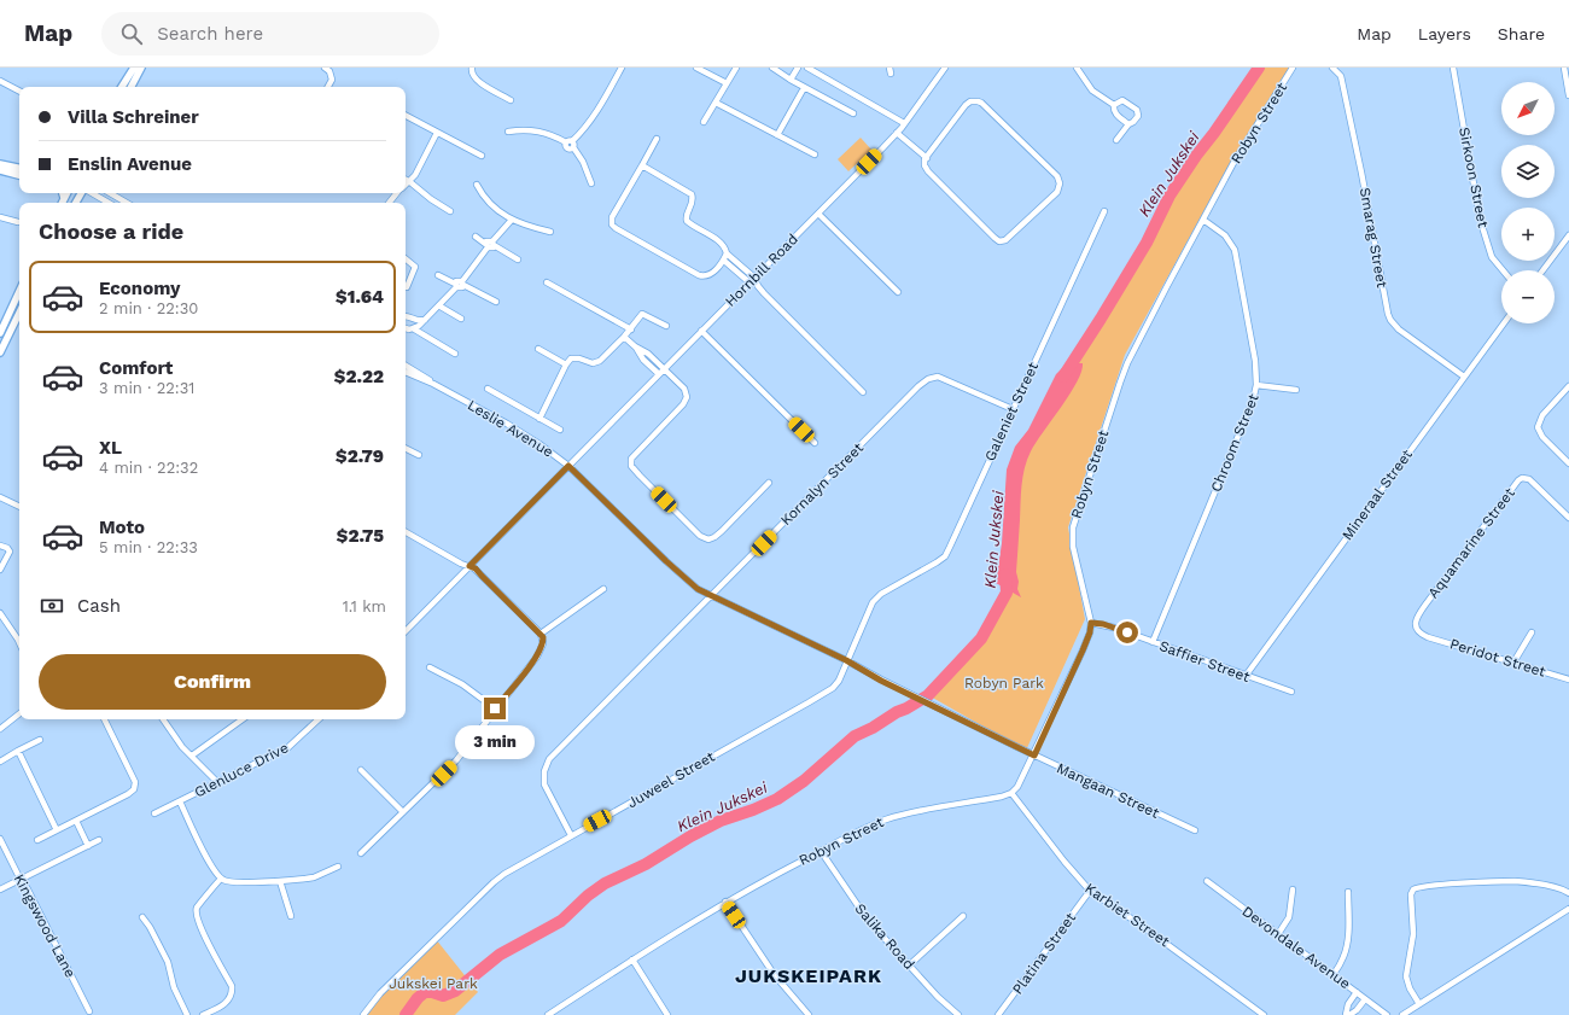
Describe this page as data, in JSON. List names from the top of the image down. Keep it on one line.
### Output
{"streets":{"street":["Robyn Street","Sirkoon Street","Smarag Street","Hornbill Road","Galeniet Street","Leslie Avenue","Chroom Street","Kornalyn Street","Mineraal Street","Aquamarine Street","Peridot Street","Saffier Street","Glenluce Drive","Juweel Street","Mangaan Street","Karbiet Street","Kingswood Lane","Salika Road","Devondale Avenue","Platina Street"]},"crossings":[["Robyn Street","Chroom Street"],["Robyn Street","Saffier Street"],["Robyn Street","Mangaan Street"],["Robyn Street","Karbiet Street"],["Robyn Street","Salika Road"],["Smarag Street","Mineraal Street"],["Hornbill Road","Leslie Avenue"],["Galeniet Street","Kornalyn Street"],["Galeniet Street","Juweel Street"],["Galeniet Street","Mangaan Street"],["Leslie Avenue","Kornalyn Street"],["Leslie Avenue","Mangaan Street"],["Chroom Street","Saffier Street"],["Kornalyn Street","Juweel Street"],["Kornalyn Street","Mangaan Street"],["Mineraal Street","Saffier Street"],["Aquamarine Street","Peridot Street"],["Juweel Street","Mangaan Street"],["Karbiet Street","Platina Street"]],"districts":["JUKSKEIPARK"],"water":["Klein Jukskei"],"parks":["Robyn Park","Jukskei Park"],"north":"bottom left","page":{"header":"Map","search":"Search here","nav":["Map","Layers","Share"],"map_buttons":["+","−"],"banner":["Villa Schreiner","Enslin Avenue"],"heading":"Choose a ride","list":[{"name":"Economy","note":"2 min · 22:30","value":"$1.64"},{"name":"Comfort","note":"3 min · 22:31","value":"$2.22"},{"name":"XL","note":"4 min · 22:32","value":"$2.79"},{"name":"Moto","note":"5 min · 22:33","value":"$2.75"}],"pay":["Cash","1.1 km"],"buttons":"Confirm","bubble":"3 min"}}
